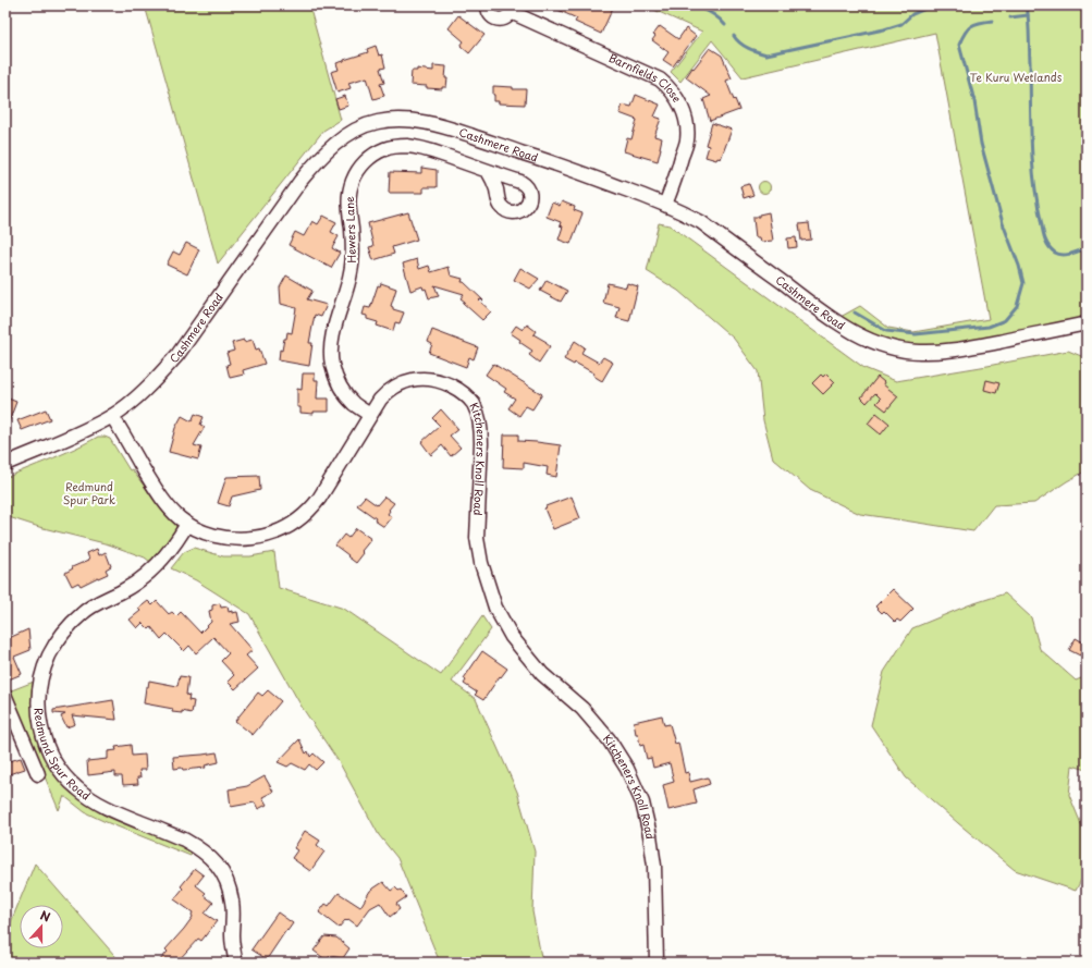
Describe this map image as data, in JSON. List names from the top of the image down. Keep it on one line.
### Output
{"streets":{"street":["Barnfields Close","Cashmere Road","Hewers Lane","Kitcheners Knoll Road","Redmund Spur Road"]},"crossings":[["Barnfields Close","Cashmere Road"],["Cashmere Road","Kitcheners Knoll Road"],["Hewers Lane","Kitcheners Knoll Road"],["Kitcheners Knoll Road","Redmund Spur Road"]],"parks":["Te Kuru Wetlands","Redmund Spur Park"],"north":"top"}
